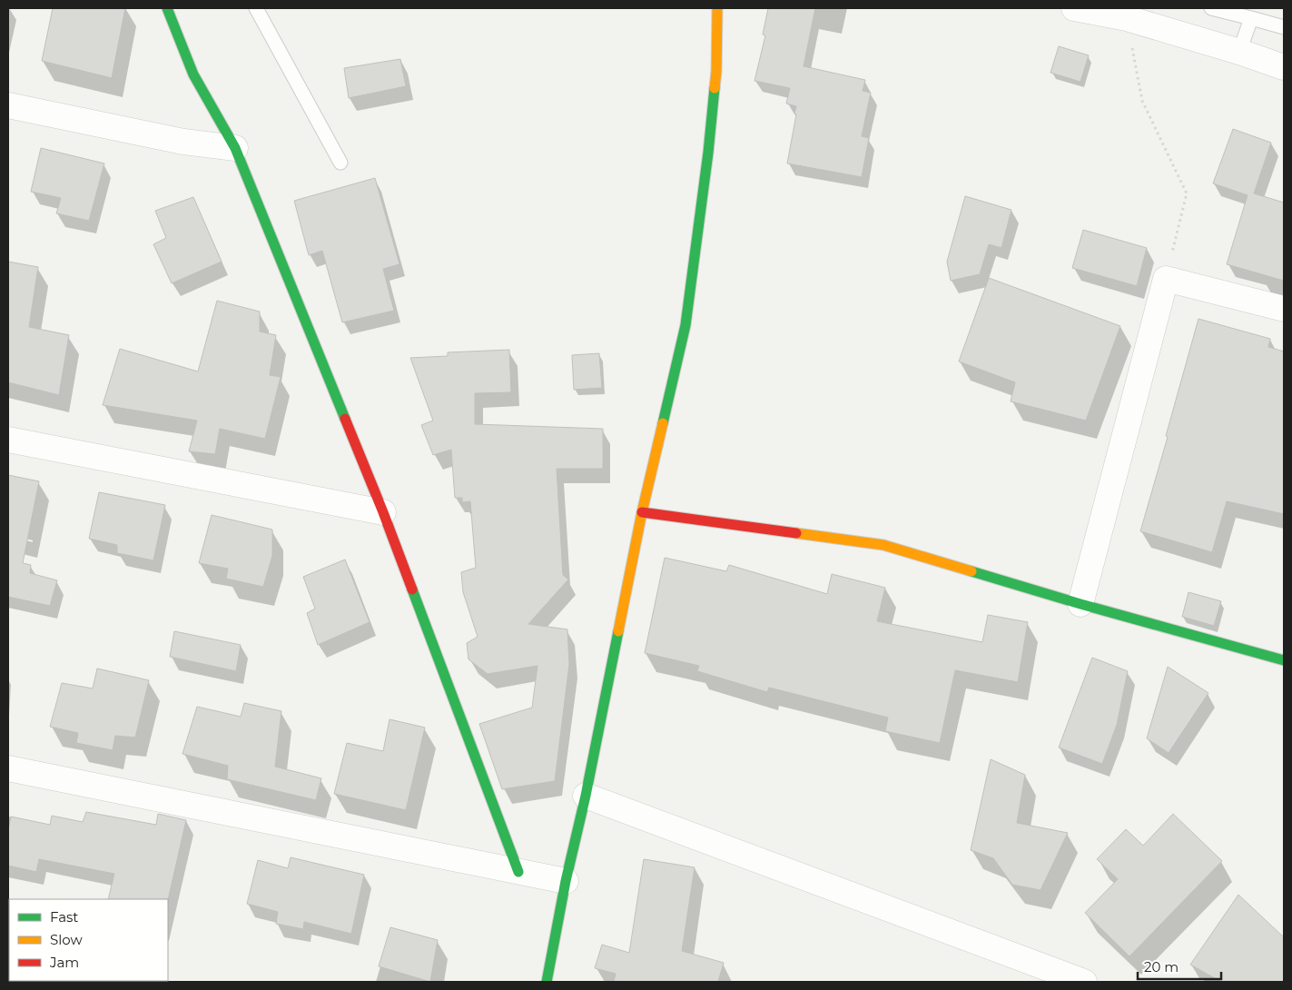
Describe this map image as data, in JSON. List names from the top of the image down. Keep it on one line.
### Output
{"legend":["Fast","Slow","Jam"],"scale_bar":"20 m"}
